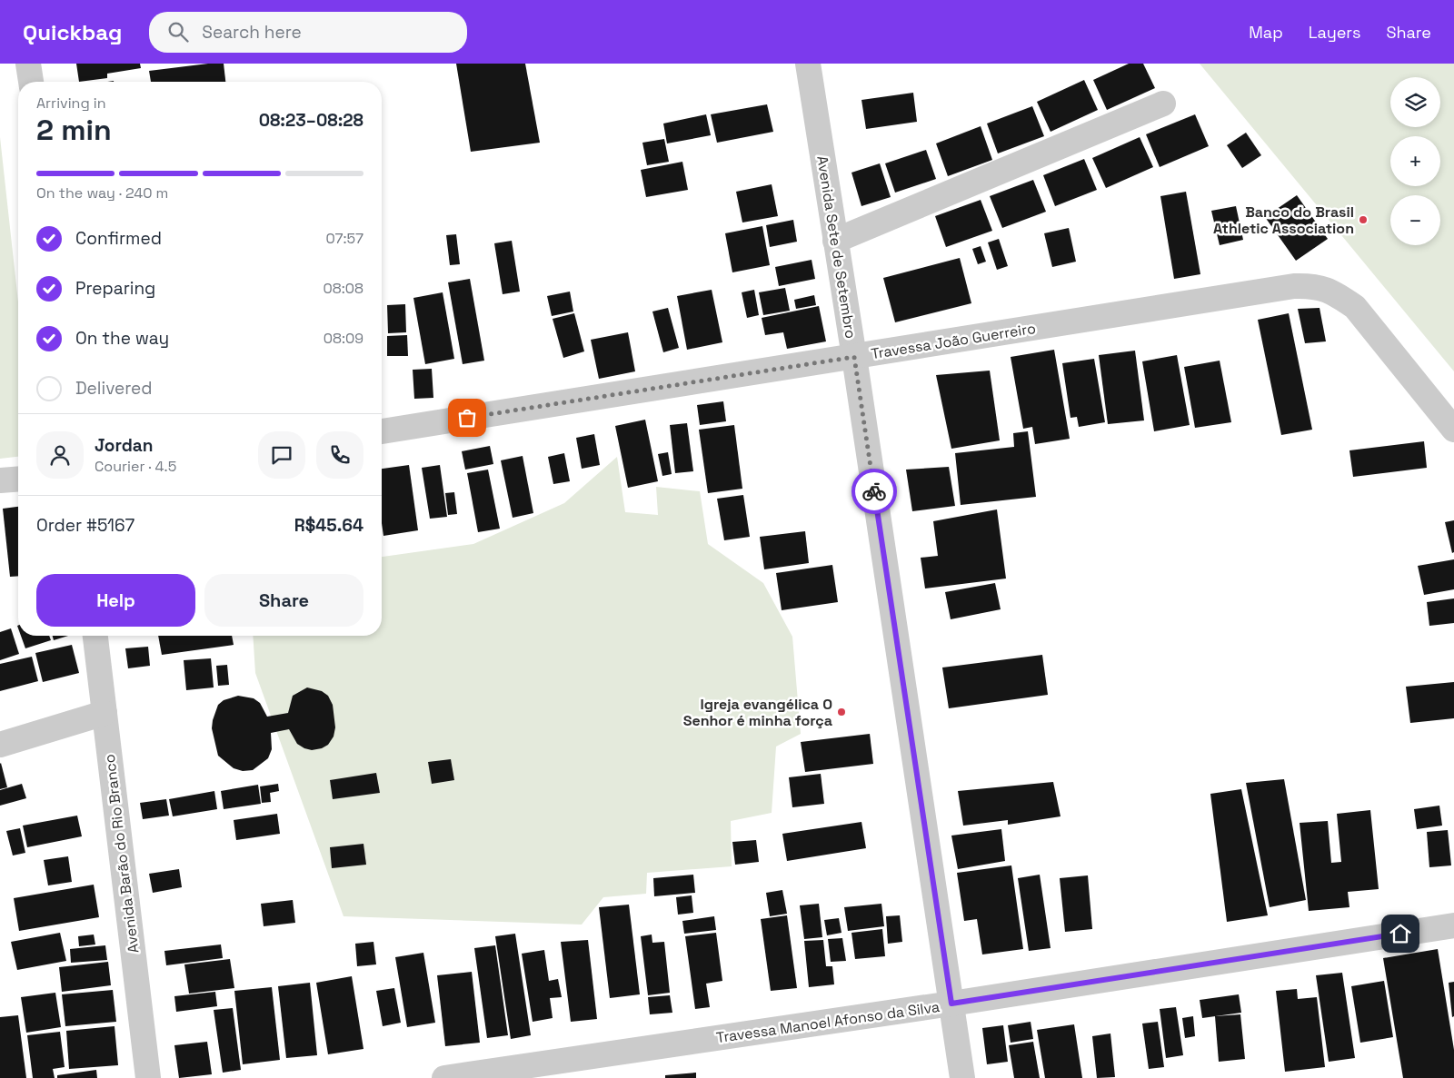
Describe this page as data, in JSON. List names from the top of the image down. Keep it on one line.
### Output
{"streets":{"street":["Avenida Sete de Setembro","Travessa João Guerreiro","Avenida Barão do Rio Branco","Travessa Manoel Afonso da Silva"]},"crossings":[["Avenida Sete de Setembro","Travessa João Guerreiro"],["Avenida Sete de Setembro","Travessa Manoel Afonso da Silva"]],"places":["Banco do Brasil Athletic Association","Igreja evangélica O Senhor é minha força"],"page":{"header":"Quickbag","search":"Search here","nav":["Map","Layers","Share"],"map_buttons":["+","−"],"heading":["2 min","Arriving in","08:23–08:28"],"panel":["Jordan","Courier · 4.5","Order #5167","R$45.64"],"bar":"On the way · 240 m","list":[["Confirmed","07:57"],["Preparing","08:08"],["On the way","08:09"],"Delivered"],"buttons":["Help","Share"]}}
